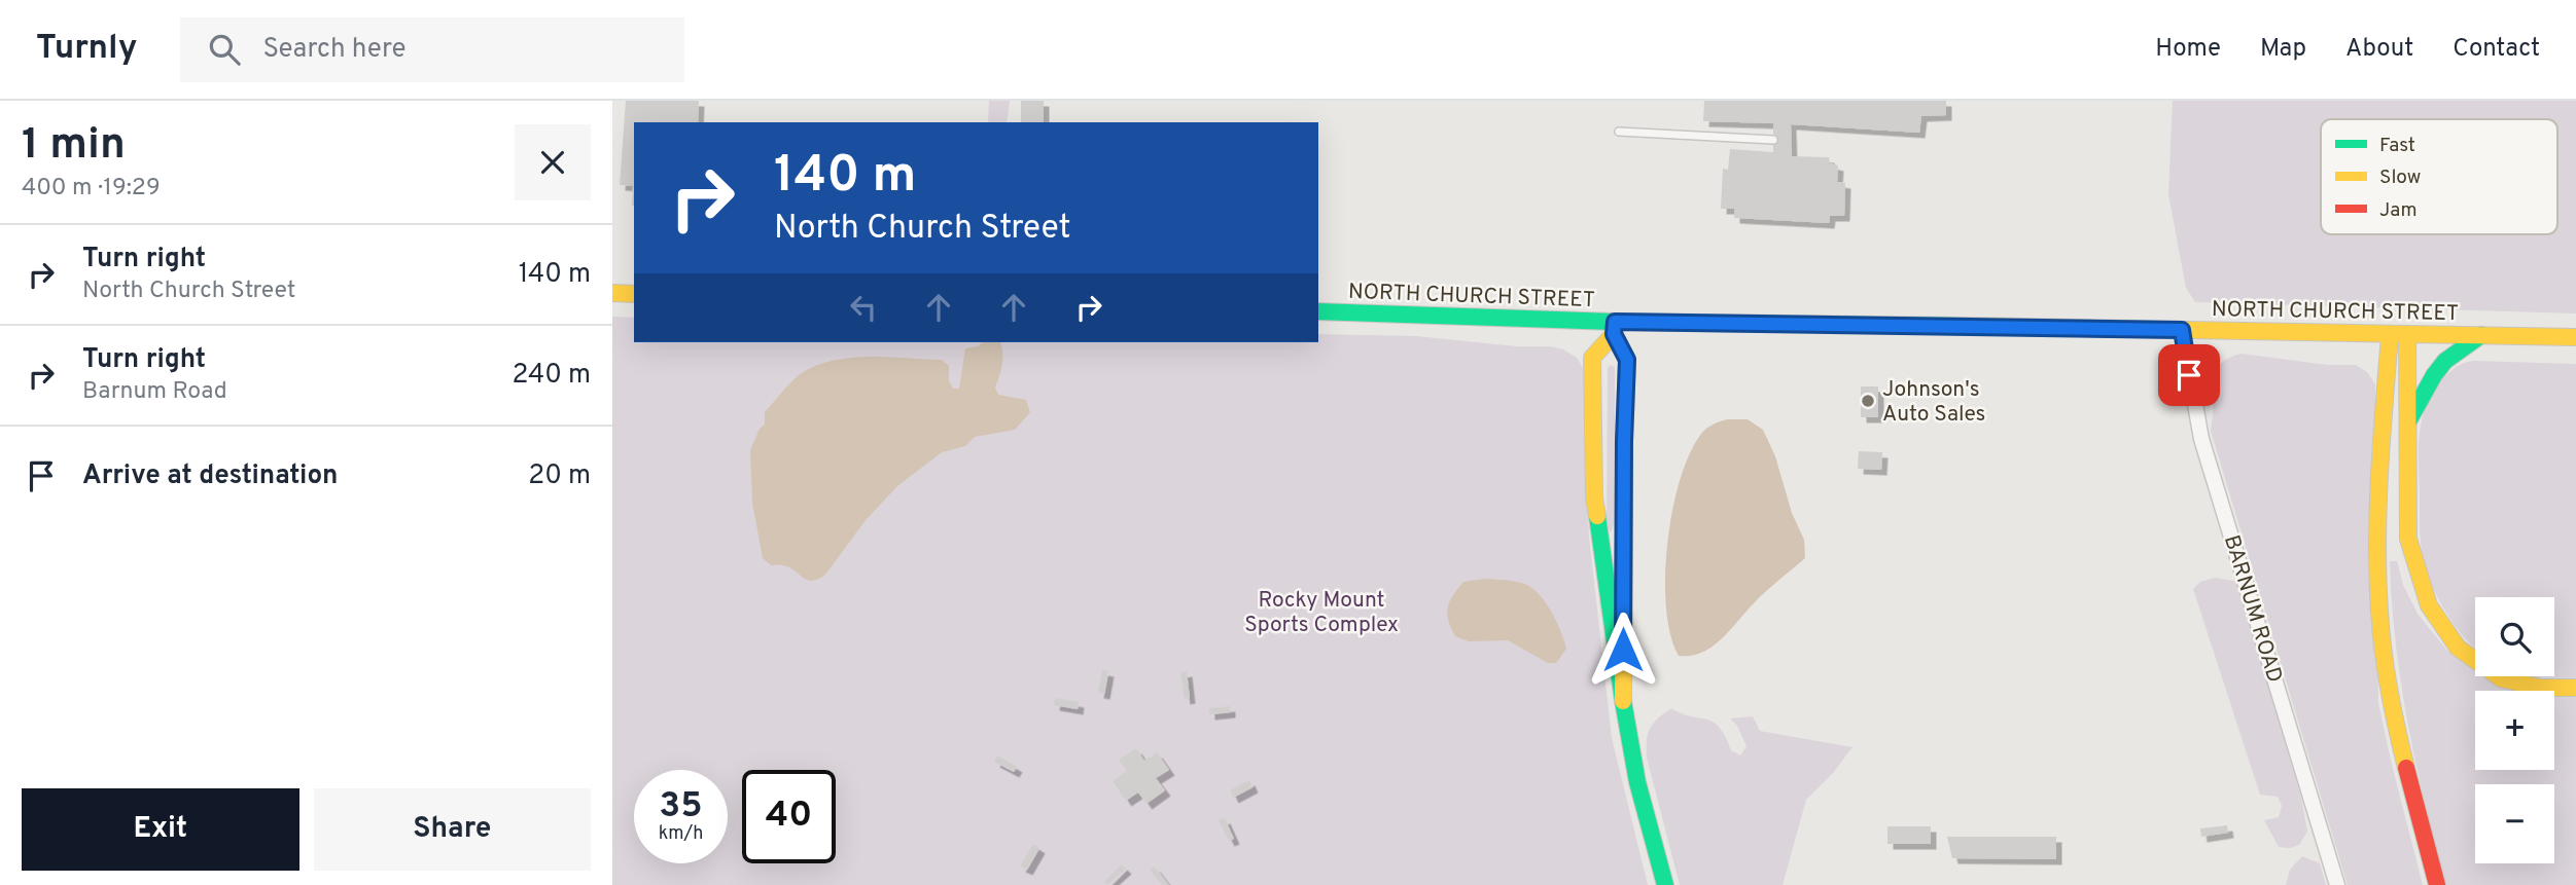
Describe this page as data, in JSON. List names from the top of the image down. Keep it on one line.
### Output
{"streets":{"main road":["NORTH CHURCH STREET"],"street":["BARNUM ROAD"]},"crossings":[["NORTH CHURCH STREET","BARNUM ROAD"]],"parks":["Rocky Mount Sports Complex"],"places":["Johnson's Auto Sales"],"legend":["Fast","Slow","Jam"],"page":{"header":"Turnly","search":"Search here","nav":["Home","Map","About","Contact"],"heading":["1 min","400 m · 19:29"],"turn":["140 m","North Church Street"],"list":[{"name":"Turn right","note":"North Church Street","value":"140 m"},{"name":"Turn right","note":"Barnum Road","value":"240 m"},{"name":"Arrive at destination","value":"20 m"}],"map_buttons":["+","−"],"speed":"35 km/h","limit":"40","buttons":["Exit","Share"]}}
